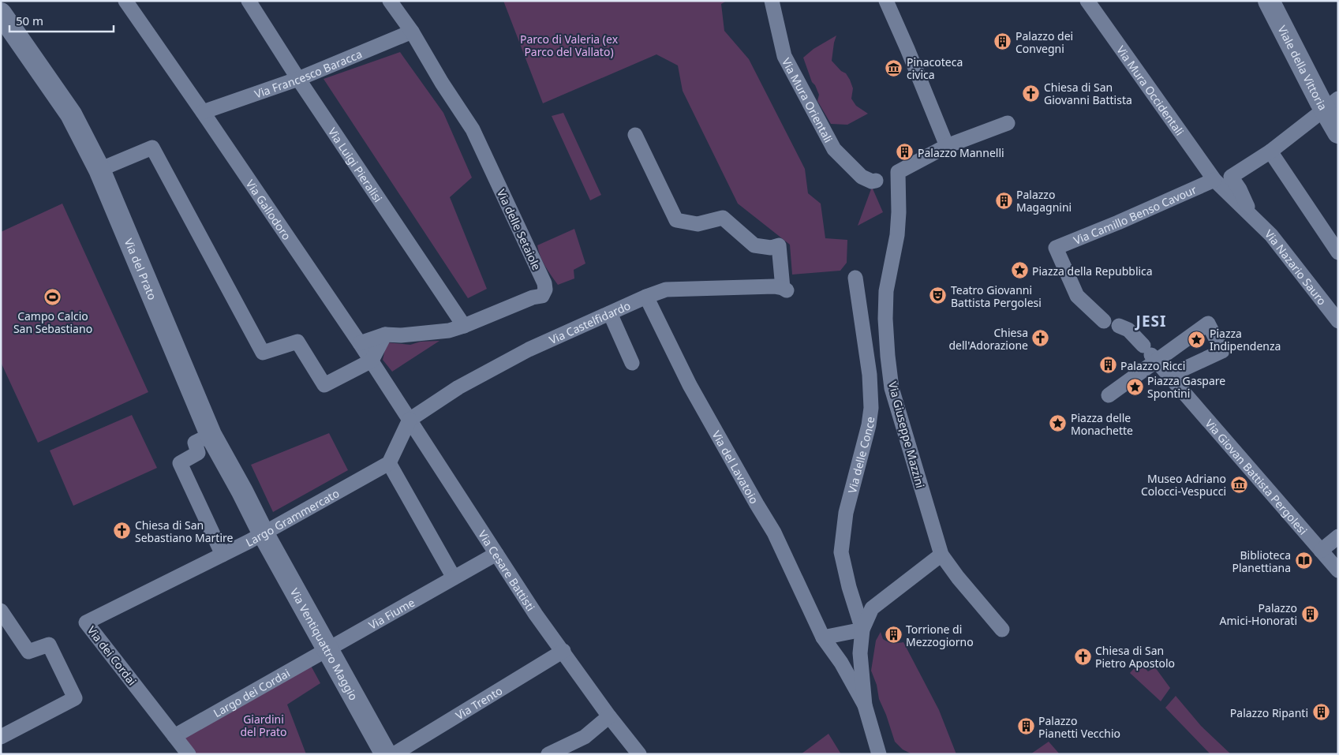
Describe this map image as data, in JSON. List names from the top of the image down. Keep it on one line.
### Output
{"streets":{"main road":["Viale della Vittoria","Via del Prato","Via Ventiquattro Maggio"],"street":["Via Francesco Baracca","Via Mura Occidentali","Via Mura Orientali","Via Luigi Pieralisi","Via Gallodoro","Via Camillo Benso Cavour","Via delle Setaiole","Via Nazario Sauro","Via Castelfidardo","Via Giuseppe Mazzini","Via delle Conce","Via del Lavatoio","Via Giovan Battista Pergolesi","Largo Grammercato","Via Cesare Battisti","Via Fiume","Via dei Cordai","Largo dei Cordai","Via Trento"]},"crossings":[["Via Francesco Baracca","Via Luigi Pieralisi"],["Via Francesco Baracca","Via Gallodoro"],["Via Francesco Baracca","Via delle Setaiole"],["Via Mura Occidentali","Via Camillo Benso Cavour"],["Via Mura Occidentali","Via Nazario Sauro"],["Via Mura Orientali","Via Giuseppe Mazzini"],["Via Luigi Pieralisi","Via delle Setaiole"],["Via Gallodoro","Via delle Setaiole"],["Via Gallodoro","Via Castelfidardo"],["Via Gallodoro","Via Cesare Battisti"],["Via Camillo Benso Cavour","Via Nazario Sauro"],["Via del Prato","Largo Grammercato"],["Via del Prato","Via Ventiquattro Maggio"],["Via Castelfidardo","Via del Lavatoio"],["Via Castelfidardo","Via Cesare Battisti"],["Largo Grammercato","Via Ventiquattro Maggio"],["Largo Grammercato","Via dei Cordai"],["Via Cesare Battisti","Via Fiume"],["Via Cesare Battisti","Via Trento"],["Via Fiume","Via Ventiquattro Maggio"],["Via Fiume","Largo dei Cordai"],["Via Ventiquattro Maggio","Largo dei Cordai"],["Via dei Cordai","Largo dei Cordai"]],"districts":["JESI"],"parks":["Parco di Valeria (ex Parco del Vallato)","Giardini del Prato"],"places":{"building":["Palazzo dei Convegni","Palazzo Mannelli","Palazzo Magagnini","Palazzo Ricci","Palazzo Amici-Honorati","Torrione di Mezzogiorno","Palazzo Ripanti","Palazzo Pianetti Vecchio"],"museum":["Pinacoteca civica","Museo Adriano Colocci-Vespucci"],"church":["Chiesa di San Giovanni Battista","Chiesa dell'Adorazione","Chiesa di San Sebastiano Martire","Chiesa di San Pietro Apostolo"],"place":["Piazza della Repubblica","Piazza Indipendenza","Piazza Gaspare Spontini","Piazza delle Monachette"],"theatre":["Teatro Giovanni Battista Pergolesi"],"sports":["Campo Calcio San Sebastiano"],"library":["Biblioteca Planettiana"]},"scale_bar":"50 m"}
